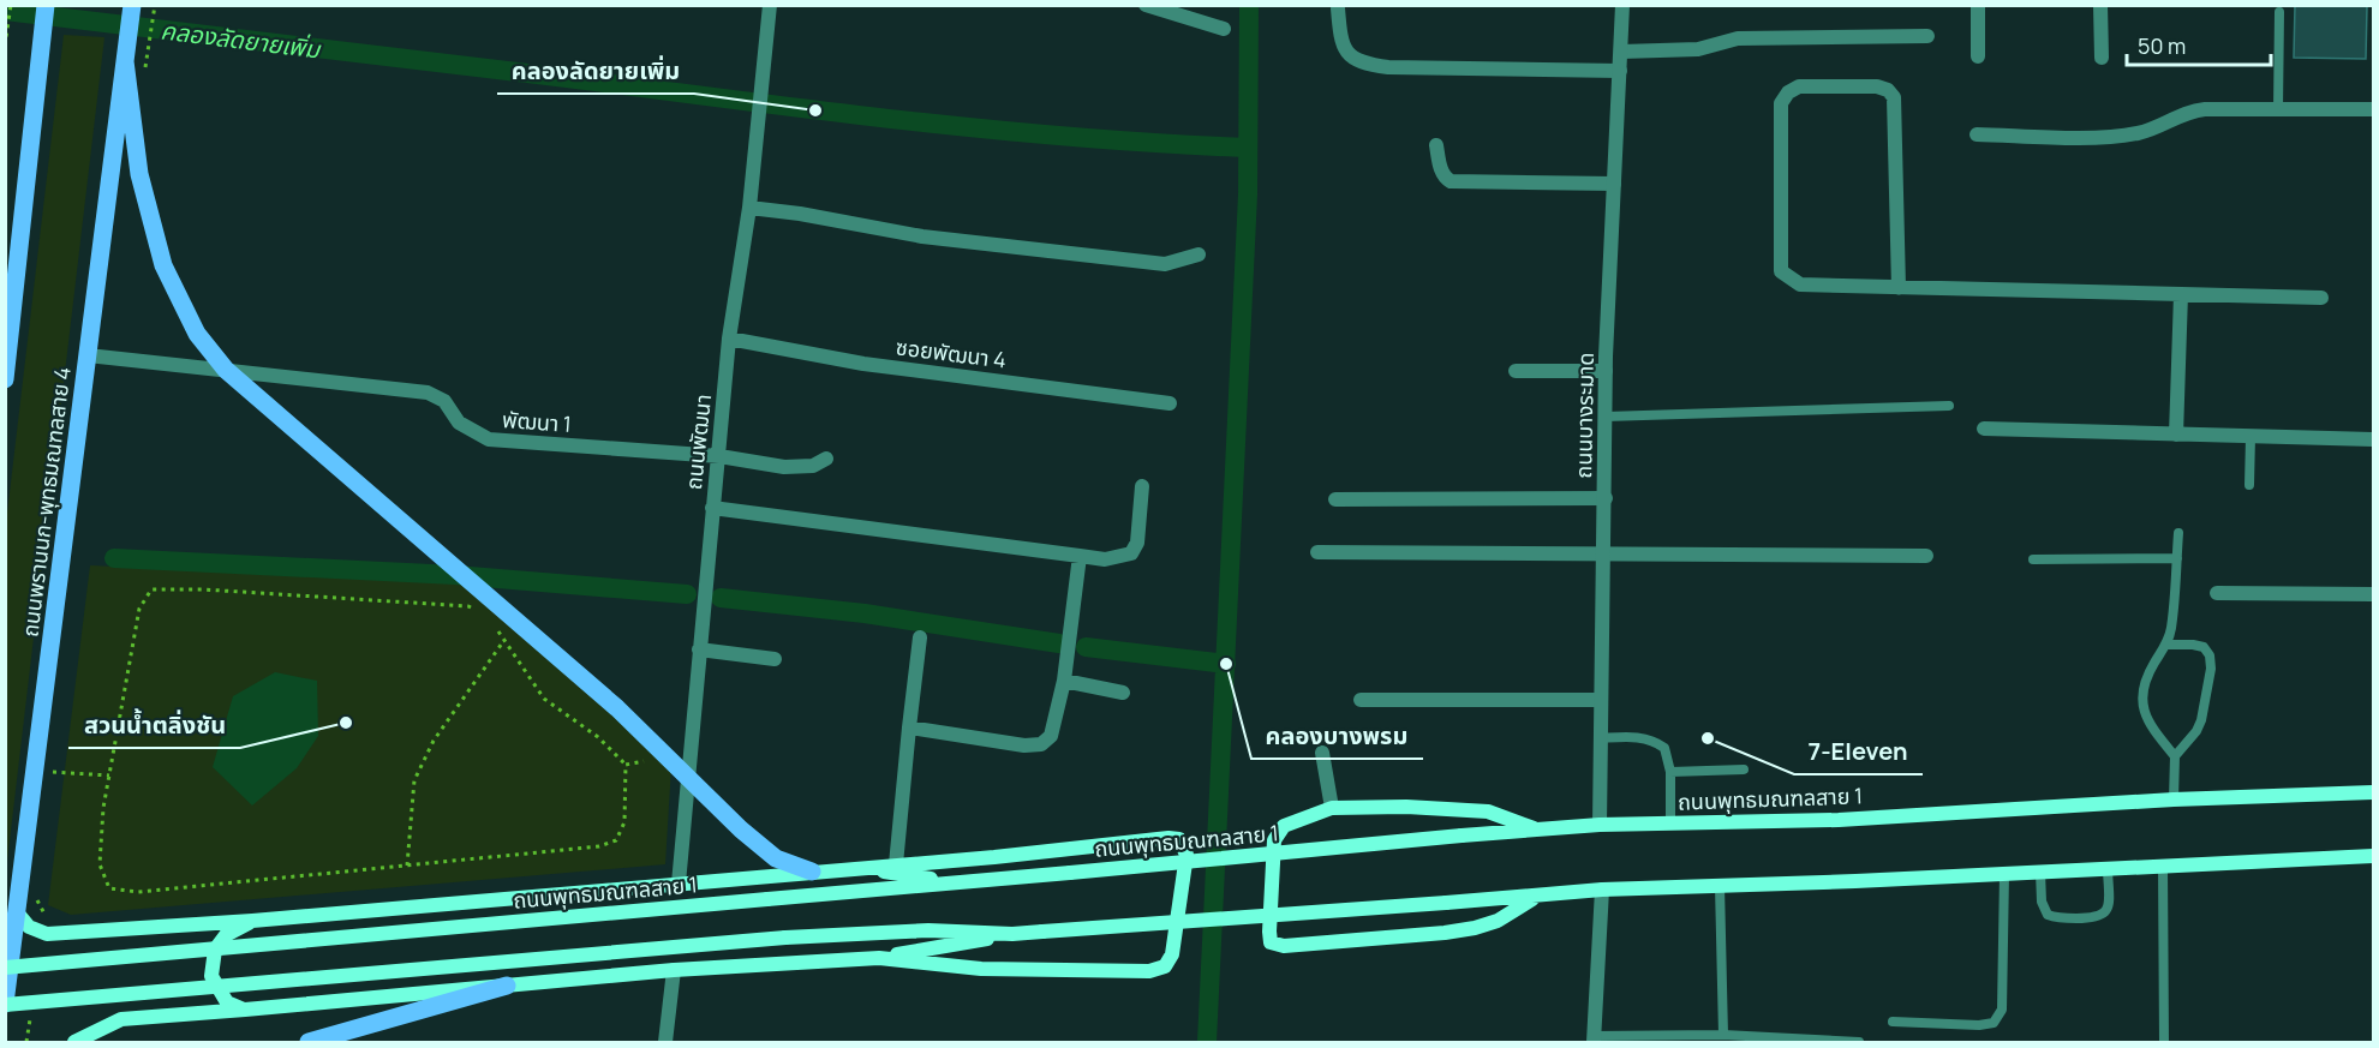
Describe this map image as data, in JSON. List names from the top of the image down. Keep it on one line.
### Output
{"streets":{"main road":["ถนนพรานนก-พุทธมณฑลสาย 4","ถนนพุทธมณฑลสาย 1"],"street":["ซอยพัฒนา 4","ถนนบางระมาด","พัฒนา 1","ถนนพัฒนา"]},"crossings":[["ซอยพัฒนา 4","ถนนพัฒนา"],["ถนนบางระมาด","ถนนพุทธมณฑลสาย 1"],["พัฒนา 1","ถนนพัฒนา"],["พัฒนา 1","ถนนพรานนก-พุทธมณฑลสาย 4"]],"water":["คลองลัดยายเพิ่ม"],"places":["คลองลัดยายเพิ่ม","คลองบางพรม","สวนน้ำตลิ่งชัน","7-Eleven"],"scale_bar":"50 m"}
